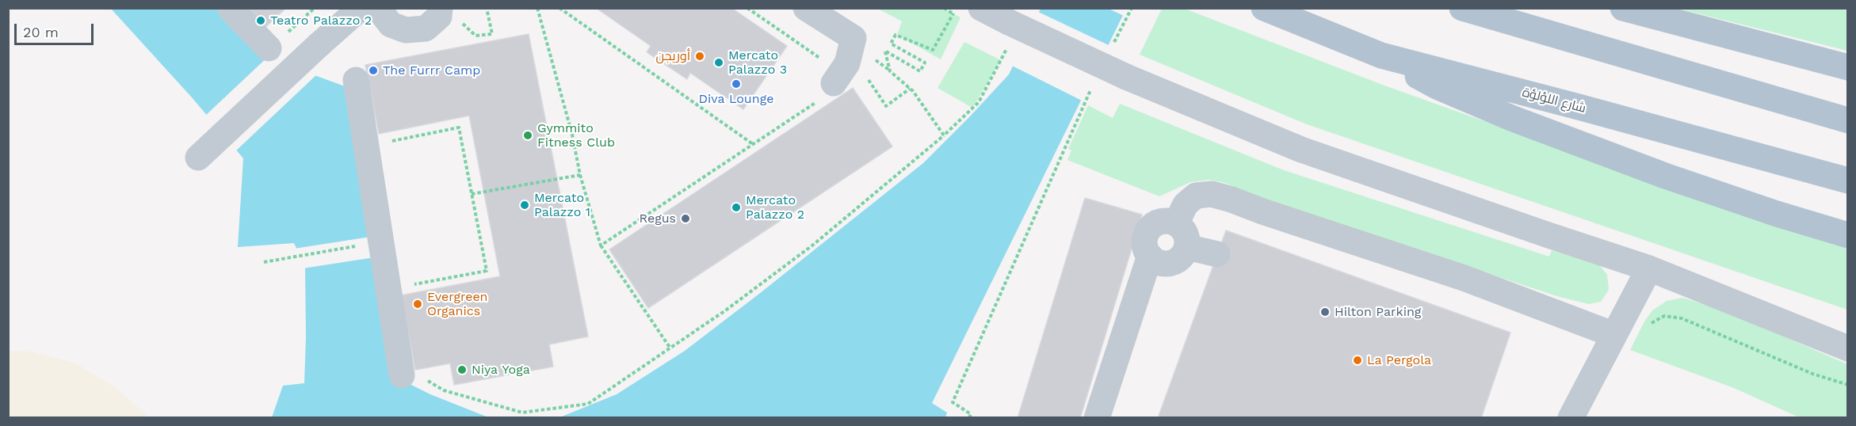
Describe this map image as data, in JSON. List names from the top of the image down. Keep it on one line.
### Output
{"streets":{"main road":["شارع اللؤلؤة"]},"places":["Teatro Palazzo 2","أوريجن","Mercato Palazzo 3","The Furrr Camp","Diva Lounge","Gymmito Fitness Club","Mercato Palazzo 1","Mercato Palazzo 2","Regus","Evergreen Organics","Hilton Parking","La Pergola","Niya Yoga"],"scale_bar":"20 m"}
